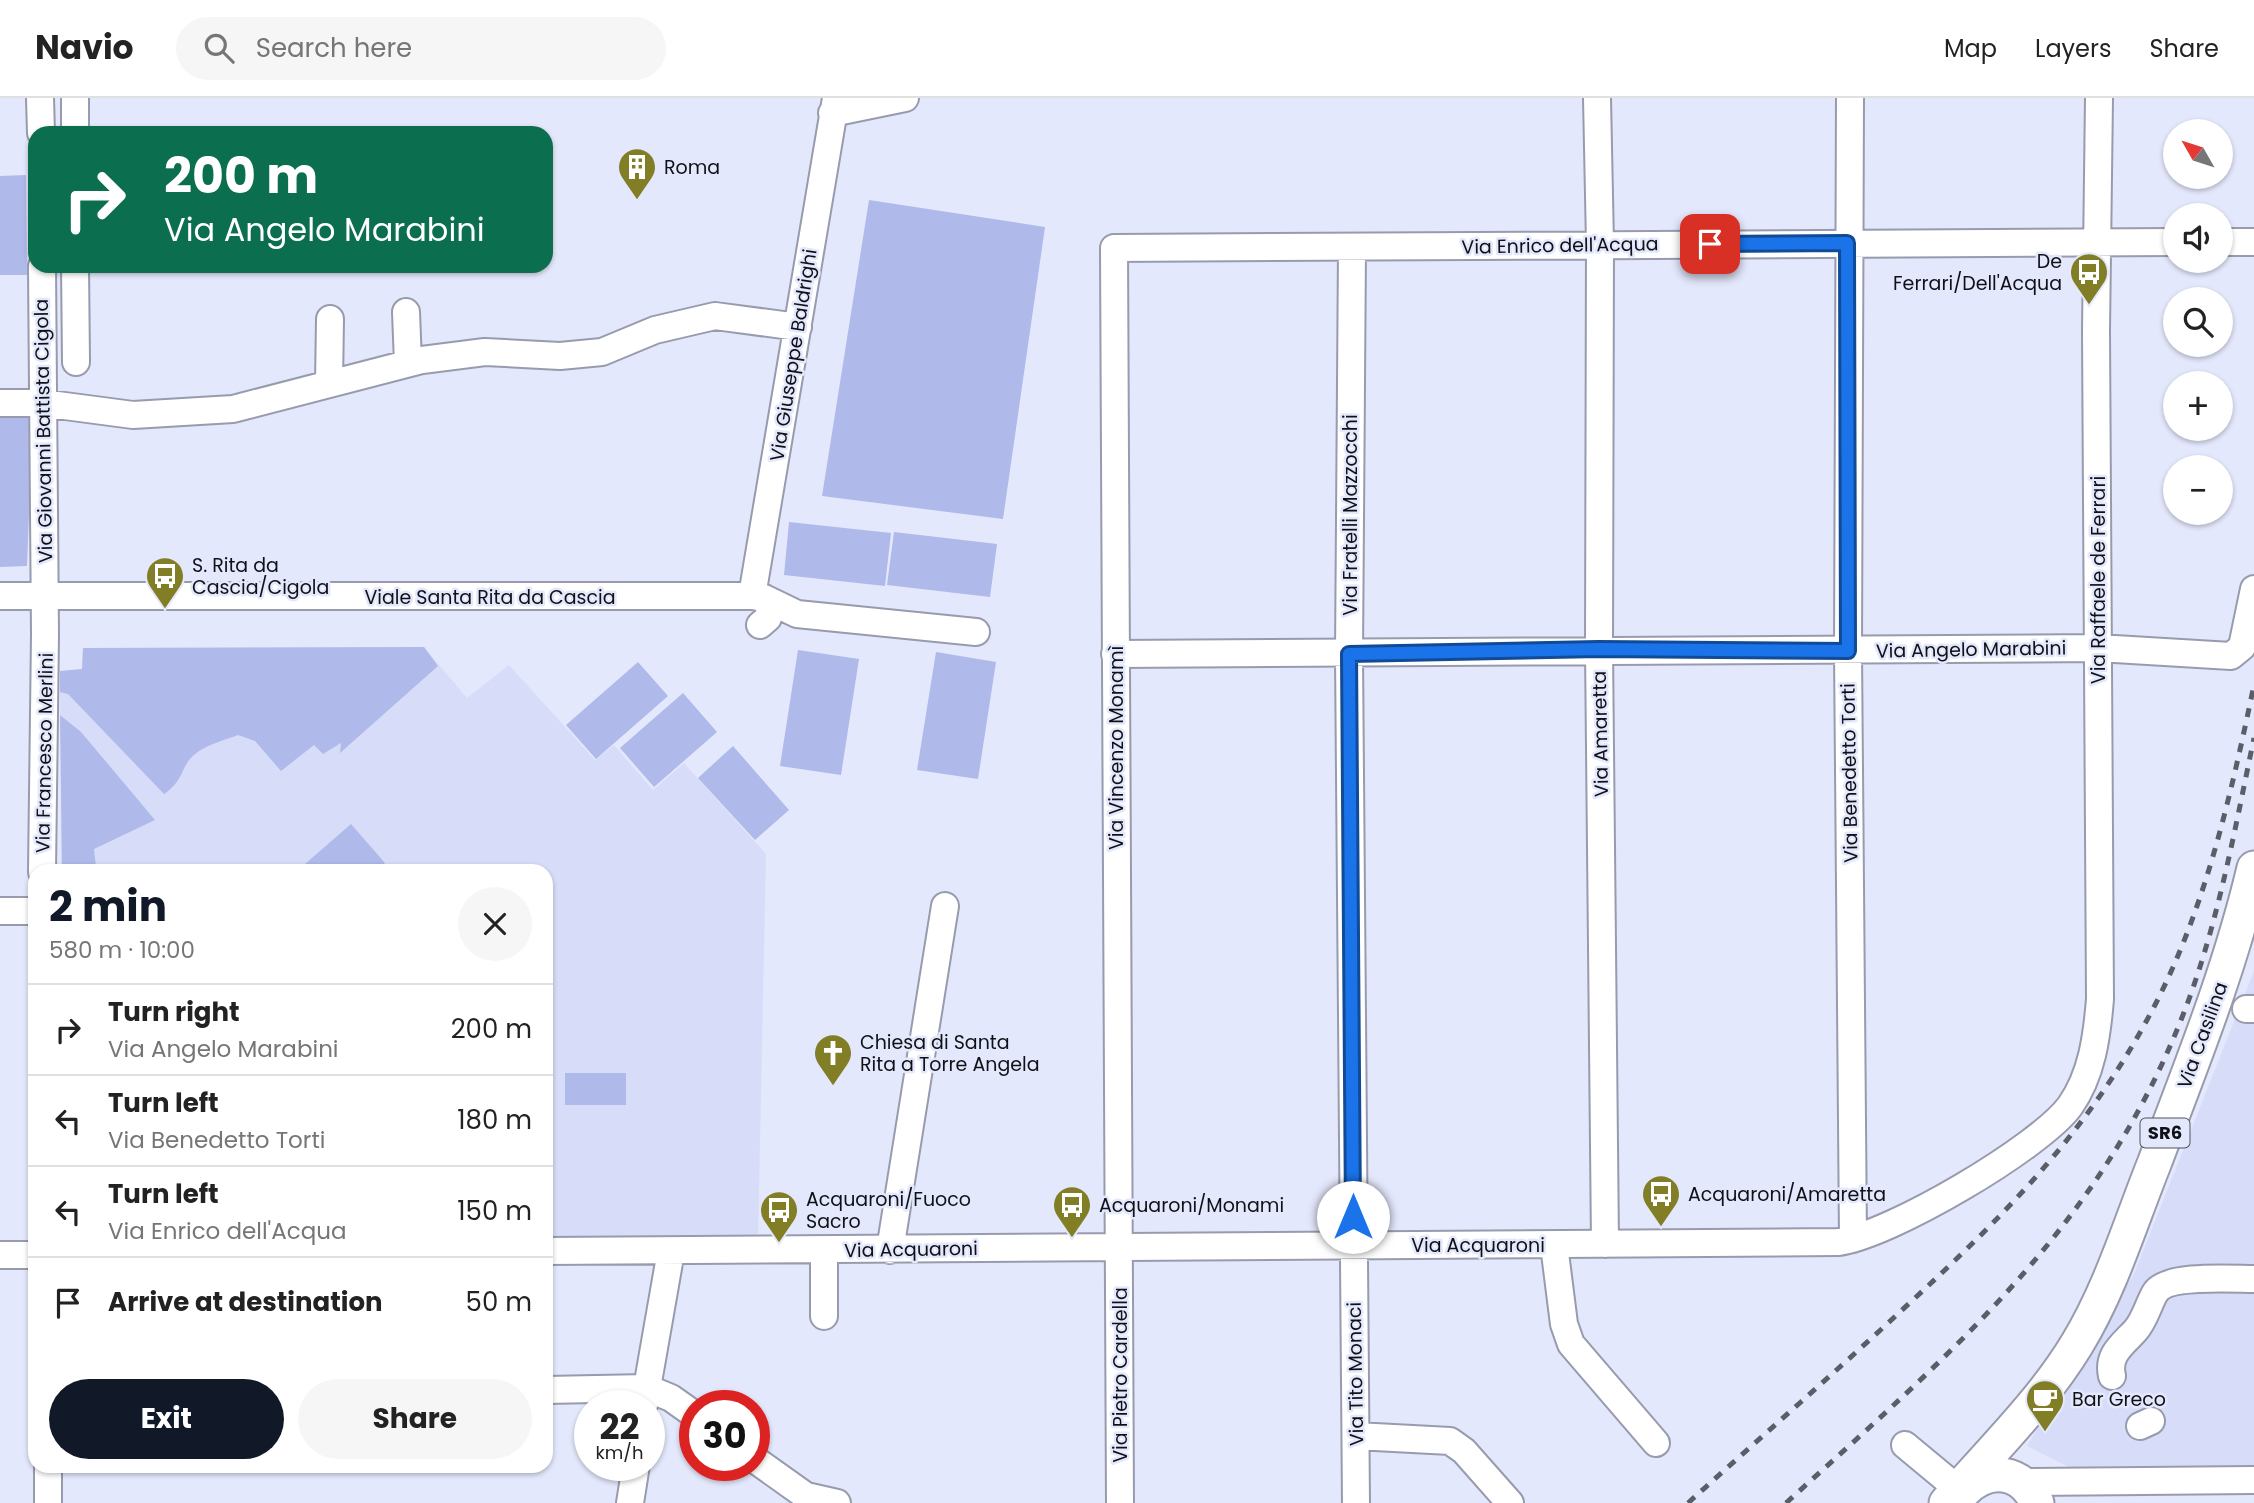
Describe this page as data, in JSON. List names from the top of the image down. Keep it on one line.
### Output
{"streets":{"main road":["Via Casilina","SR6"],"street":["Via Enrico dell'Acqua","Via Giuseppe Baldrighi","Via Giovanni Battista Cigola","Via Fratelli Mazzocchi","Via Raffaele de Ferrari","Viale Santa Rita da Cascia","Via Angelo Marabini","Via Amaretta","Via Vincenzo Monamì","Via Francesco Merlini","Via Benedetto Torti","Via Acquaroni","Via Tito Monaci","Via Pietro Cardella"]},"crossings":[["Via Enrico dell'Acqua","Via Fratelli Mazzocchi"],["Via Enrico dell'Acqua","Via Raffaele de Ferrari"],["Via Enrico dell'Acqua","Via Amaretta"],["Via Enrico dell'Acqua","Via Vincenzo Monamì"],["Via Enrico dell'Acqua","Via Benedetto Torti"],["Via Giuseppe Baldrighi","Viale Santa Rita da Cascia"],["Via Giovanni Battista Cigola","Viale Santa Rita da Cascia"],["Via Giovanni Battista Cigola","Via Francesco Merlini"],["Via Fratelli Mazzocchi","Via Angelo Marabini"],["Via Fratelli Mazzocchi","Via Acquaroni"],["Via Fratelli Mazzocchi","Via Tito Monaci"],["Via Raffaele de Ferrari","Via Angelo Marabini"],["Via Raffaele de Ferrari","Via Acquaroni"],["Via Angelo Marabini","Via Amaretta"],["Via Angelo Marabini","Via Vincenzo Monamì"],["Via Angelo Marabini","Via Benedetto Torti"],["Via Amaretta","Via Acquaroni"],["Via Vincenzo Monamì","Via Acquaroni"],["Via Vincenzo Monamì","Via Pietro Cardella"],["Via Benedetto Torti","Via Acquaroni"],["Via Acquaroni","Via Tito Monaci"],["Via Acquaroni","Via Pietro Cardella"]],"places":{"building":["Roma"],"bus stop":["De Ferrari/Dell'Acqua","S. Rita da Cascia/Cigola","Acquaroni/Amaretta","Acquaroni/Monami","Acquaroni/Fuoco Sacro"],"church":["Chiesa di Santa Rita a Torre Angela"],"cafe":["Bar Greco"]},"north":"top left","page":{"header":"Navio","search":"Search here","nav":["Map","Layers","Share"],"map_buttons":["+","−"],"turn":["200 m","Via Angelo Marabini"],"heading":["2 min","580 m · 10:00"],"list":[{"name":"Turn right","note":"Via Angelo Marabini","value":"200 m"},{"name":"Turn left","note":"Via Benedetto Torti","value":"180 m"},{"name":"Turn left","note":"Via Enrico dell'Acqua","value":"150 m"},{"name":"Arrive at destination","value":"50 m"}],"buttons":["Exit","Share"],"speed":"22 km/h","limit":"30"}}
